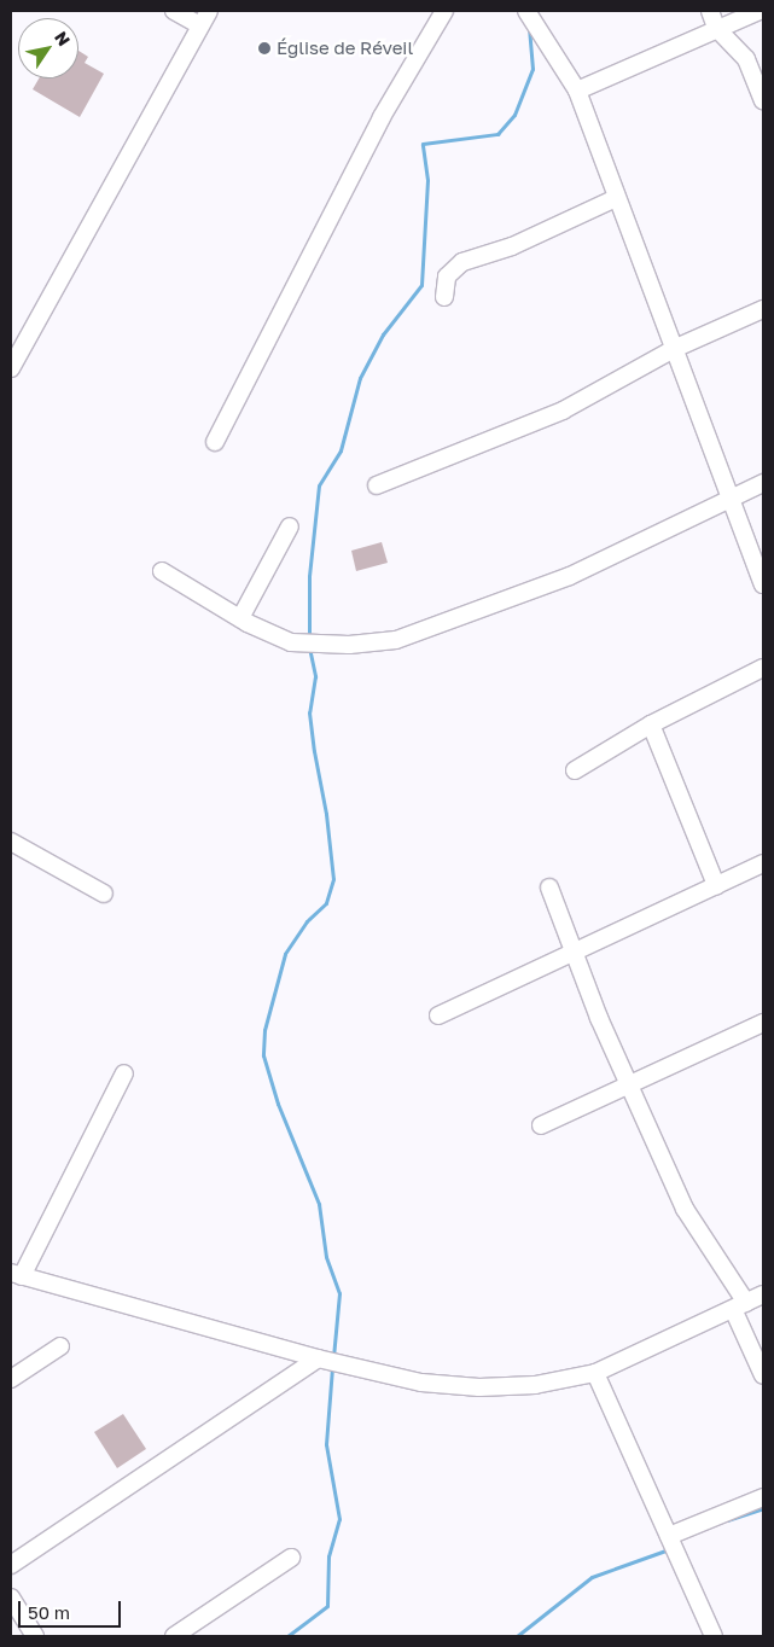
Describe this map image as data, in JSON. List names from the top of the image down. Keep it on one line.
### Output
{"places":["Église de Réveil"],"scale_bar":"50 m","north":"top right"}
